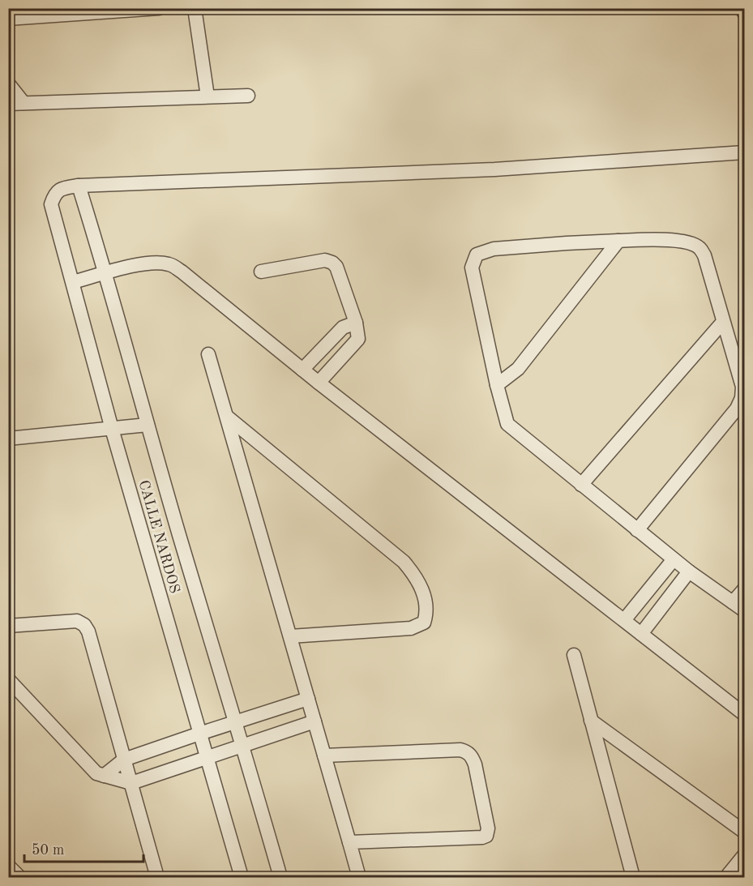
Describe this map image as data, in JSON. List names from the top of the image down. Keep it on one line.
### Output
{"streets":{"street":["CALLE NARDOS"]},"scale_bar":"50 m"}
